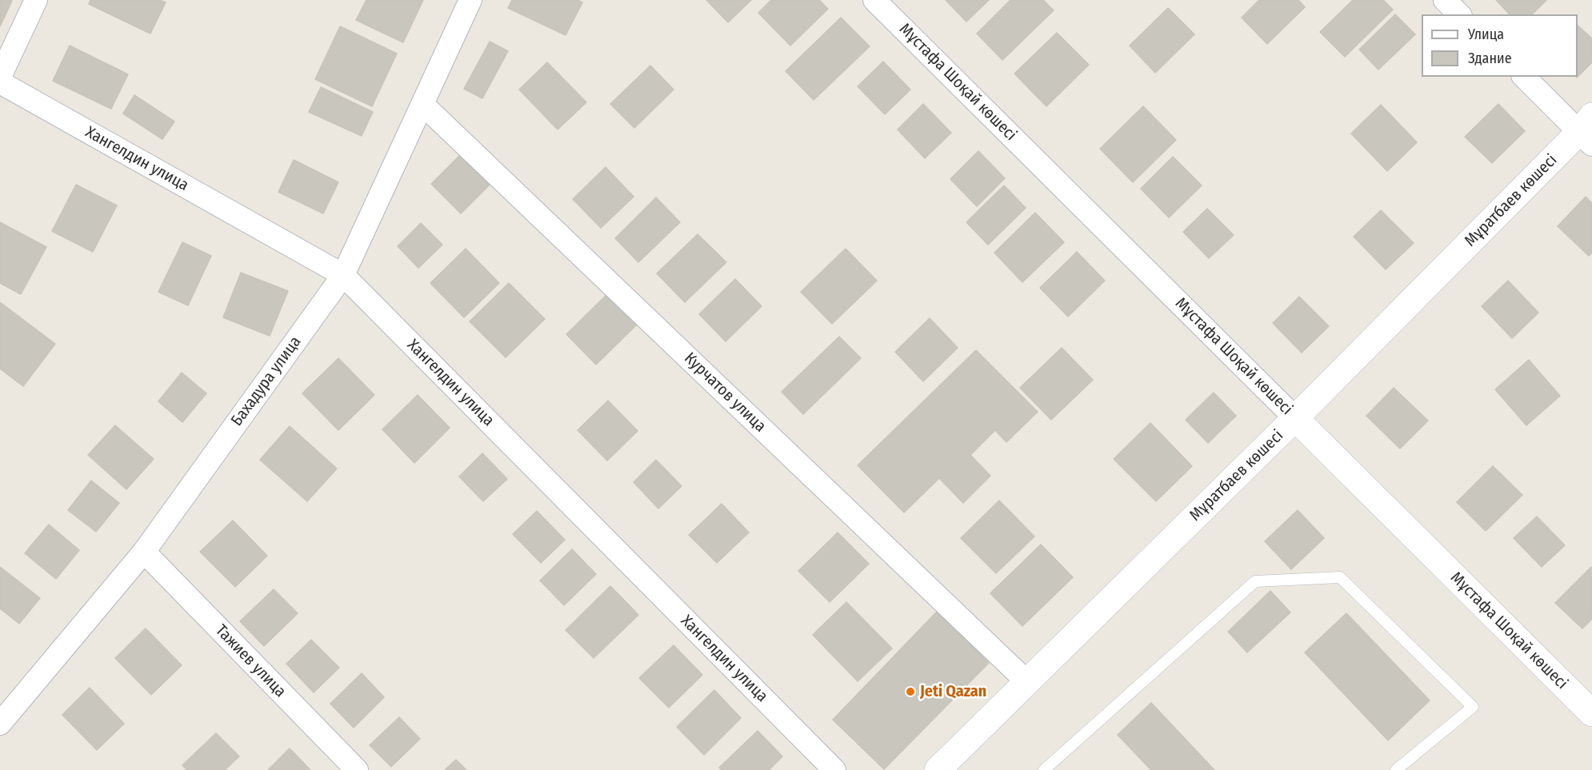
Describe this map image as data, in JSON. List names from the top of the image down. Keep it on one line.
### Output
{"streets":{"street":["Мұстафа Шоқай көшесі","Хангелдин улица","Мұратбаев көшесі","Бахадура улица","Курчатов улица","Тажиев улица"]},"crossings":[["Мұстафа Шоқай көшесі","Мұратбаев көшесі"],["Хангелдин улица","Бахадура улица"],["Мұратбаев көшесі","Курчатов улица"],["Бахадура улица","Курчатов улица"],["Бахадура улица","Тажиев улица"]],"places":["Jeti Qazan"],"legend":["Улица","Здание"]}
